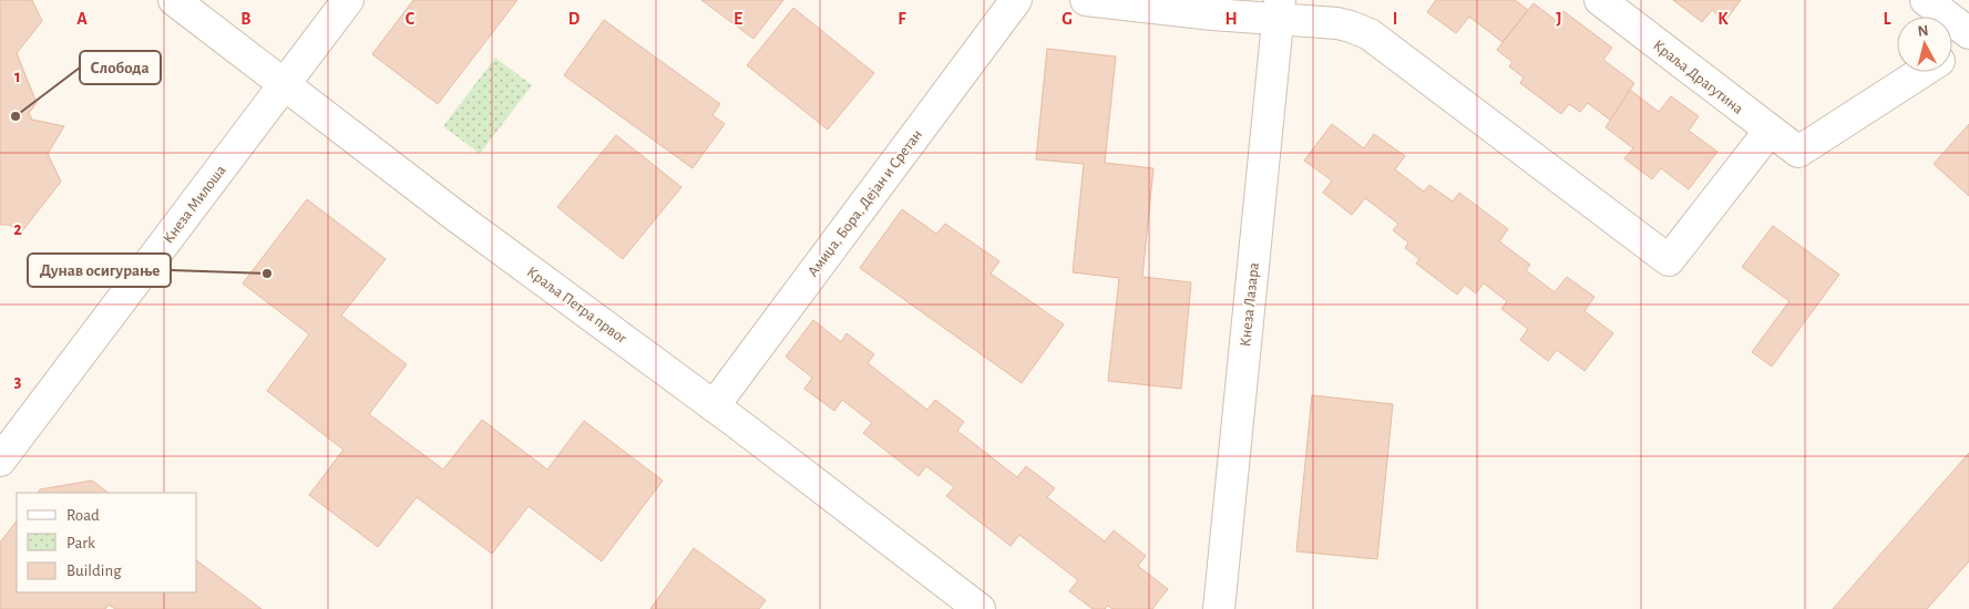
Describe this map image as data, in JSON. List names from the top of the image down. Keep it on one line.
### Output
{"streets":{"street":["Краља Драгутина","Амиџа, Бора, Дејан и Сретан","Кнеза Милоша","Краља Петра првог","Кнеза Лазара"]},"crossings":[["Амиџа, Бора, Дејан и Сретан","Краља Петра првог"],["Кнеза Милоша","Краља Петра првог"]],"places":["Слобода","Дунав осигурање"],"legend":["Road","Park","Building"],"north":"top","grid":{"columns":["A","B","C","D","E","F","G","H","I","J","K","L"],"rows":["1","2","3"]}}
